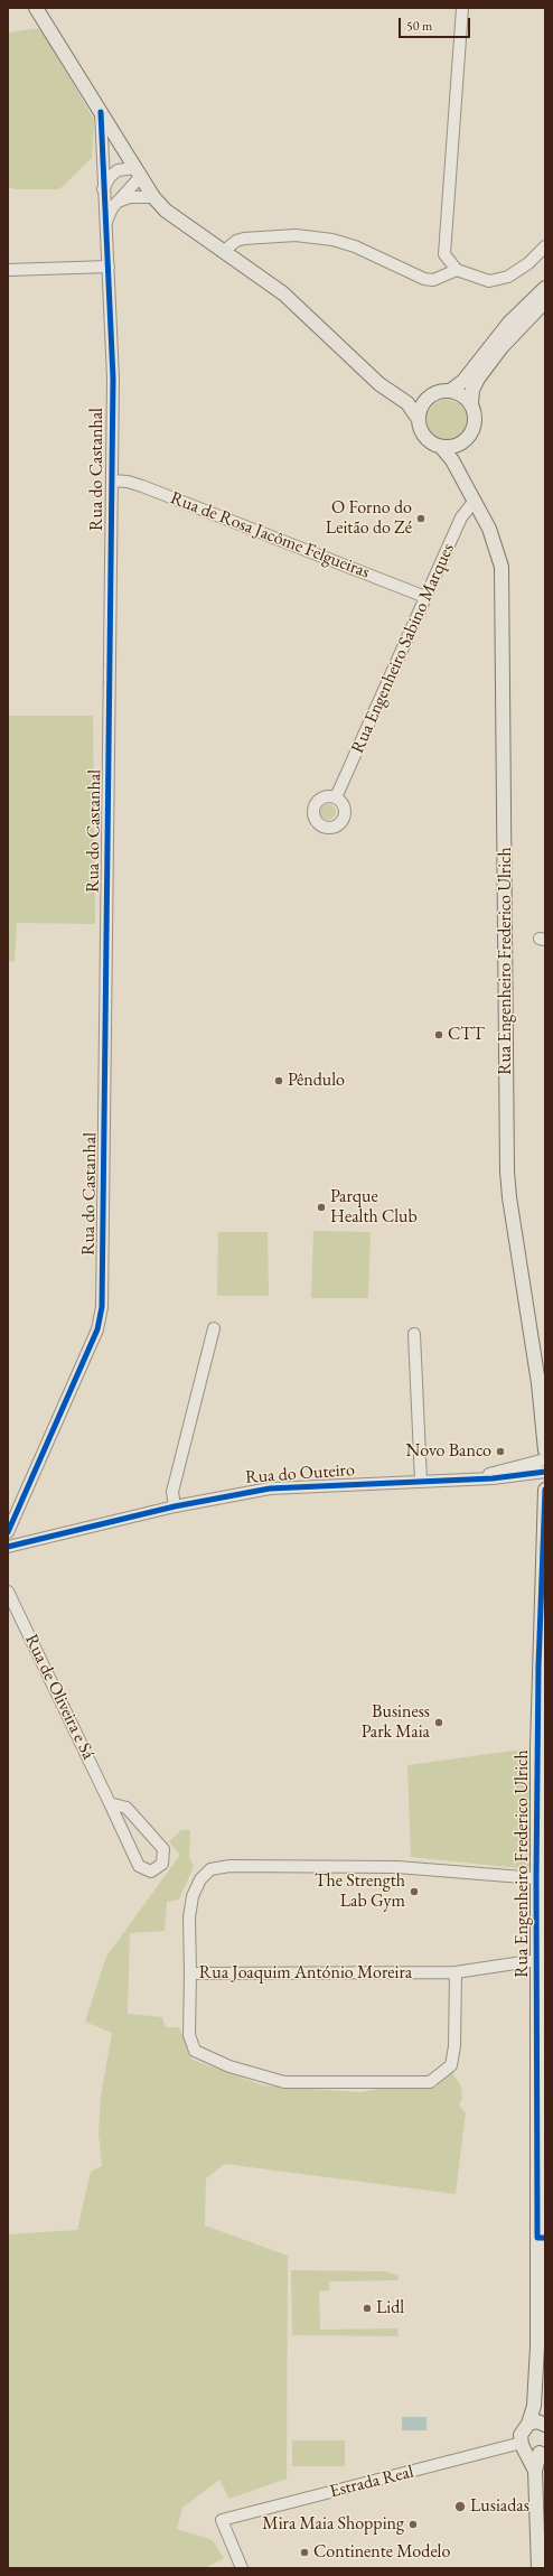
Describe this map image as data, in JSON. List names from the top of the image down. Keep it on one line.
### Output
{"streets":{"main road":["Rua Engenheiro Frederico Ulrich"],"street":["Rua do Castanhal","Rua de Rosa Jacôme Felgueiras","Rua Engenheiro Sabino Marques","Rua do Outeiro","Rua de Oliveira e Sá","Rua Joaquim António Moreira","Estrada Real"]},"crossings":[["Rua do Castanhal","Rua de Rosa Jacôme Felgueiras"],["Rua de Rosa Jacôme Felgueiras","Rua Engenheiro Sabino Marques"],["Rua Engenheiro Sabino Marques","Rua Engenheiro Frederico Ulrich"],["Rua Engenheiro Frederico Ulrich","Rua Joaquim António Moreira"],["Rua Engenheiro Frederico Ulrich","Estrada Real"]],"places":["O Forno do Leitão do Zé","CTT","Pêndulo","Parque Health Club","Novo Banco","Business Park Maia","The Strength Lab Gym","Lidl","Lusiadas","Mira Maia Shopping","Continente Modelo"],"scale_bar":"50 m"}
